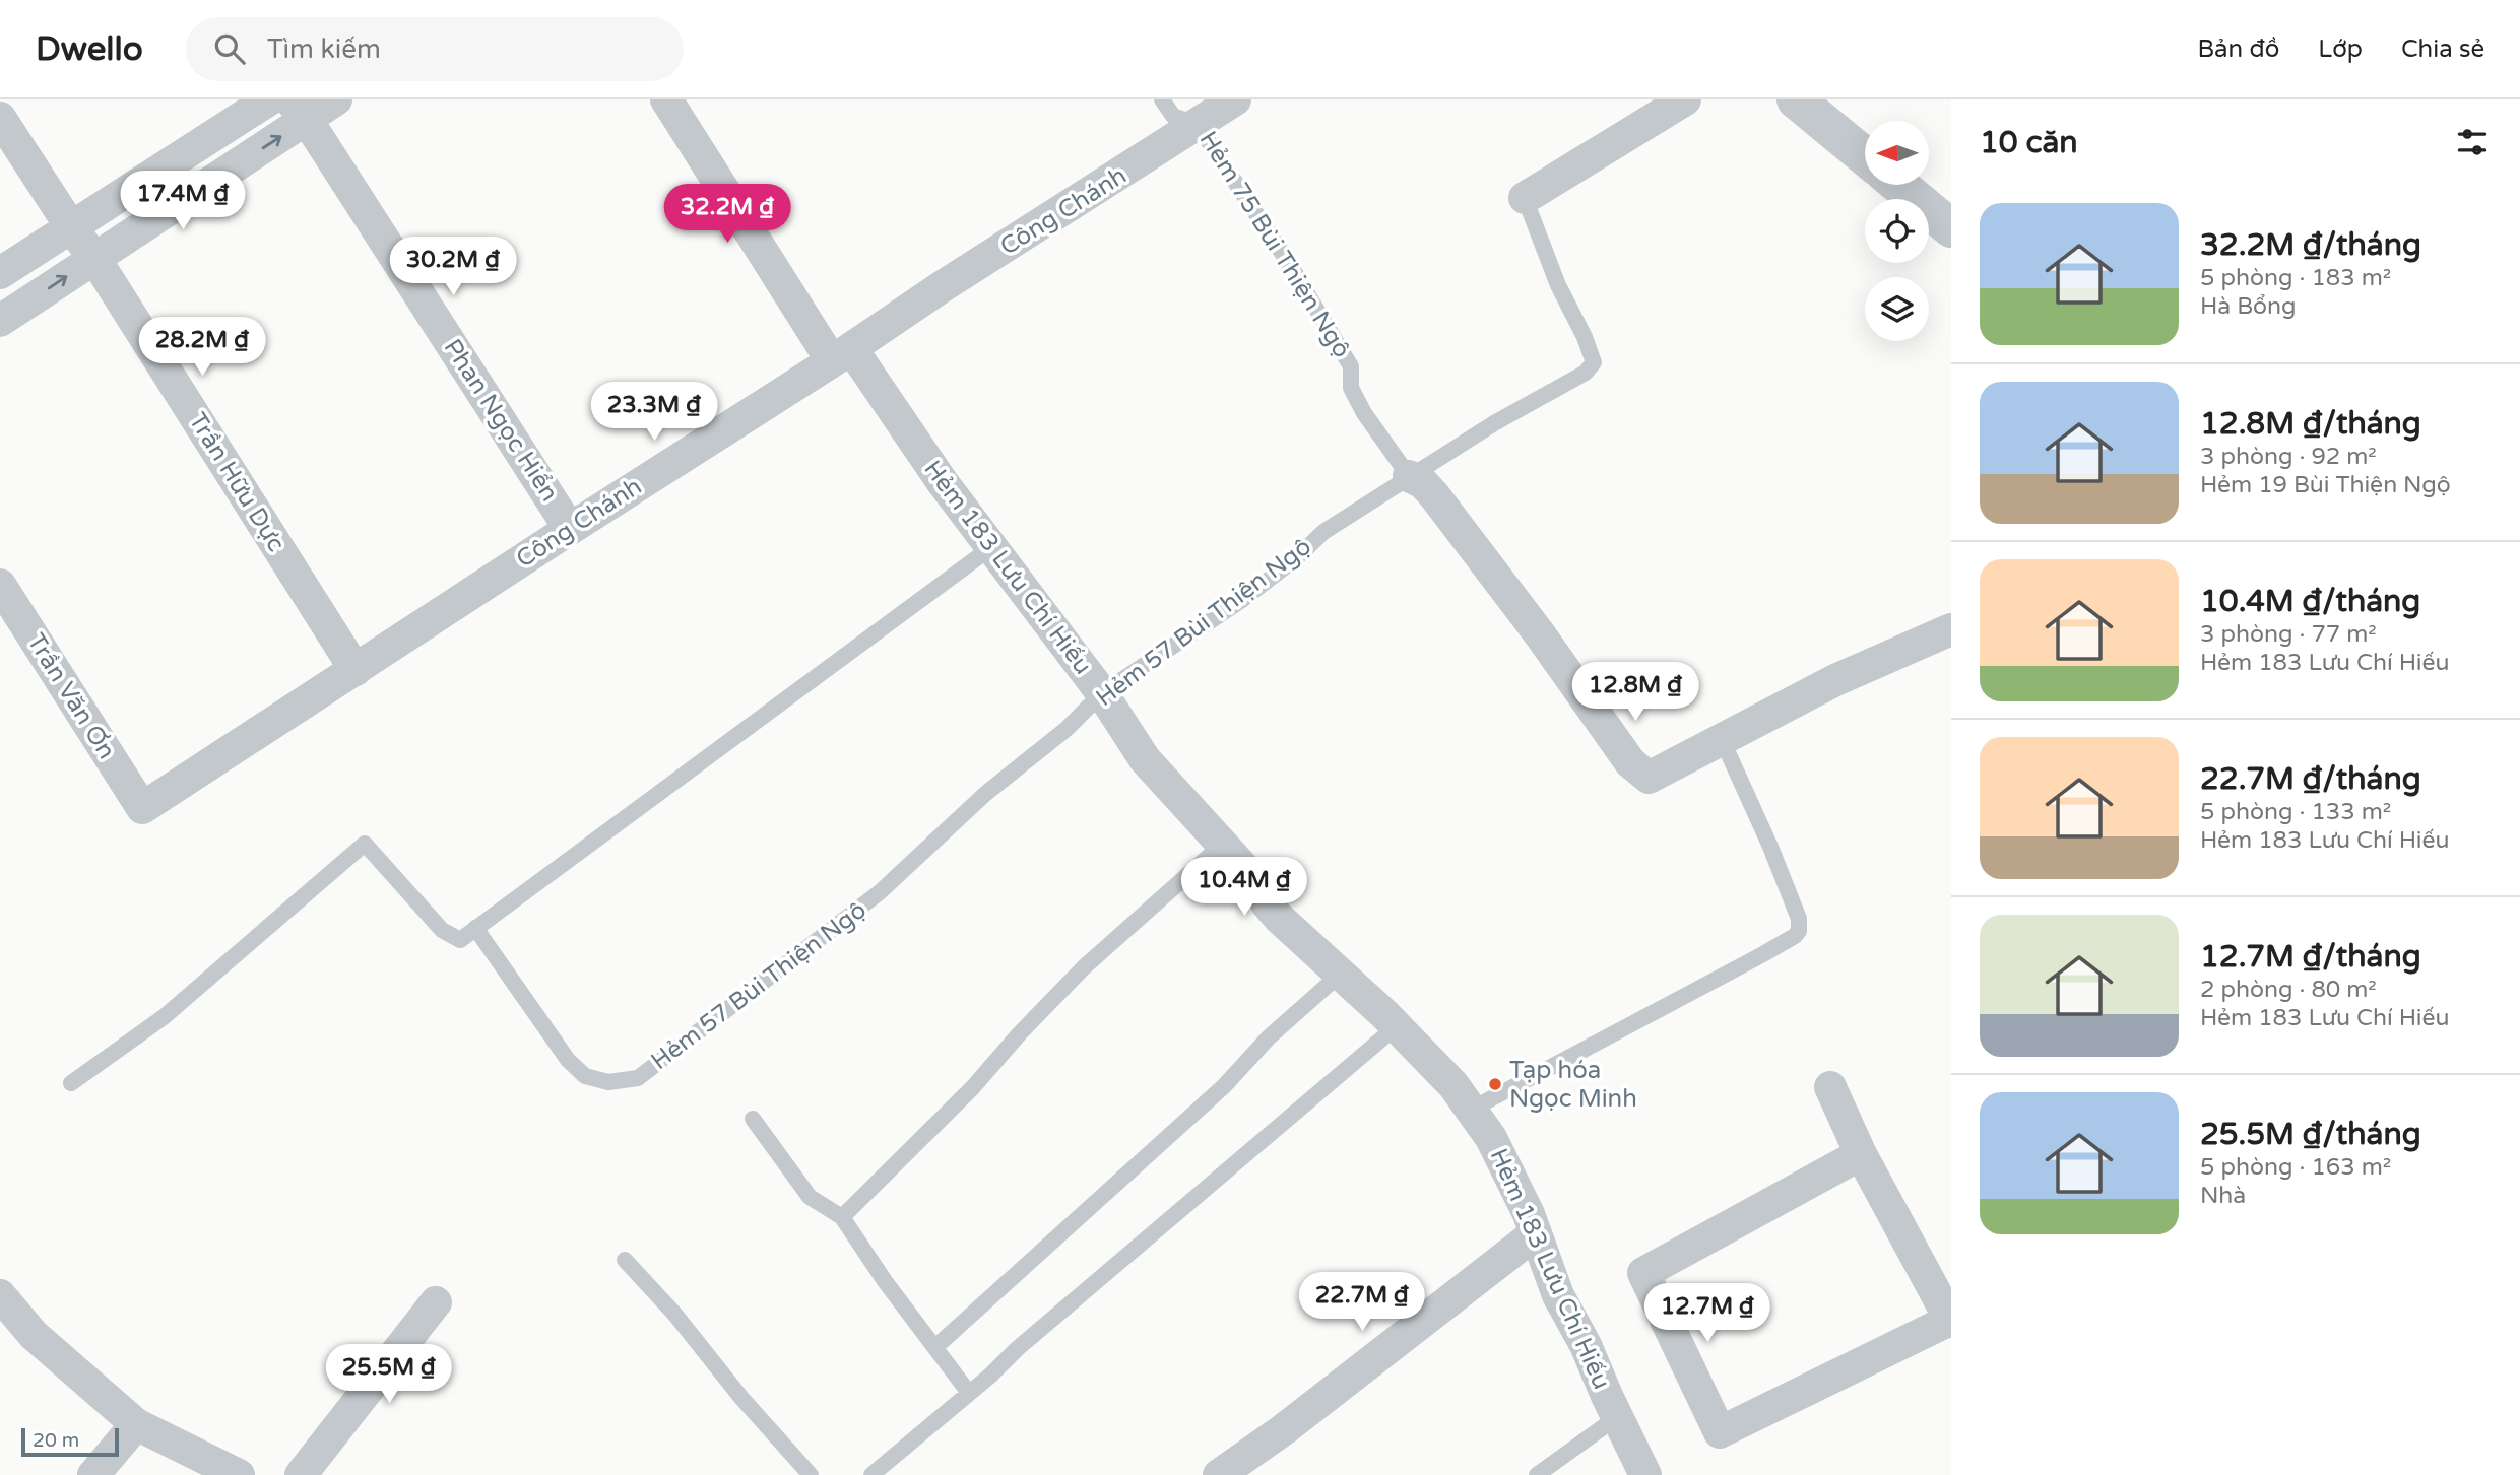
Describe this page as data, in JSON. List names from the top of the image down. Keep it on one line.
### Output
{"streets":{"street":["Công Chánh","Hẻm 75 Bùi Thiện Ngộ","Phan Ngọc Hiển","Trần Hữu Dực","Hẻm 183 Lưu Chí Hiếu","Hẻm 57 Bùi Thiện Ngộ","Trần Văn Ơn"]},"crossings":[["Công Chánh","Hẻm 75 Bùi Thiện Ngộ"],["Công Chánh","Phan Ngọc Hiển"],["Công Chánh","Trần Hữu Dực"],["Công Chánh","Hẻm 183 Lưu Chí Hiếu"],["Công Chánh","Trần Văn Ơn"],["Hẻm 75 Bùi Thiện Ngộ","Hẻm 57 Bùi Thiện Ngộ"],["Hẻm 183 Lưu Chí Hiếu","Hẻm 57 Bùi Thiện Ngộ"]],"places":["Tạp hóa Ngọc Minh"],"scale_bar":"20 m","north":"left","page":{"header":"Dwello","search":"Tìm kiếm","nav":["Bản đồ","Lớp","Chia sẻ"],"heading":"10 căn","price":["17.4M ₫","32.2M ₫","30.2M ₫","28.2M ₫","23.3M ₫","12.8M ₫","10.4M ₫","22.7M ₫","12.7M ₫","25.5M ₫"],"list":[{"name":"32.2M ₫/tháng","note":"5 phòng · 183 m² · Hà Bổng"},{"name":"12.8M ₫/tháng","note":"3 phòng · 92 m² · Hẻm 19 Bùi Thiện Ngộ"},{"name":"10.4M ₫/tháng","note":"3 phòng · 77 m² · Hẻm 183 Lưu Chí Hiếu"},{"name":"22.7M ₫/tháng","note":"5 phòng · 133 m² · Hẻm 183 Lưu Chí Hiếu"},{"name":"12.7M ₫/tháng","note":"2 phòng · 80 m² · Hẻm 183 Lưu Chí Hiếu"},{"name":"25.5M ₫/tháng","note":"5 phòng · 163 m² · Nhà"}],"scale":"20 m"}}
